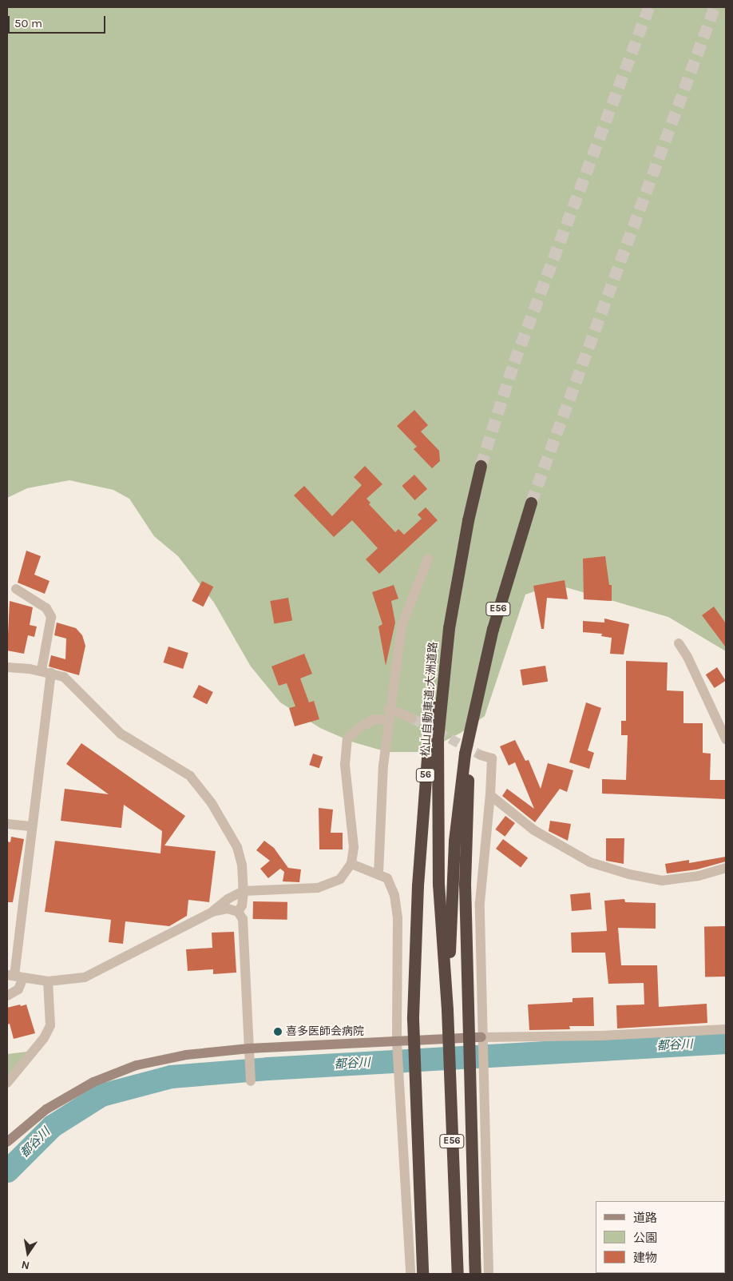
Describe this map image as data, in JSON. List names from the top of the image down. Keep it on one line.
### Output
{"streets":{"highway":["E56","松山自動車道;大洲道路","56"]},"crossings":[["E56","松山自動車道;大洲道路"],["松山自動車道;大洲道路","56"]],"water":["都谷川"],"places":["喜多医師会病院"],"legend":["道路","公園","建物"],"scale_bar":"50 m","north":"bottom"}
